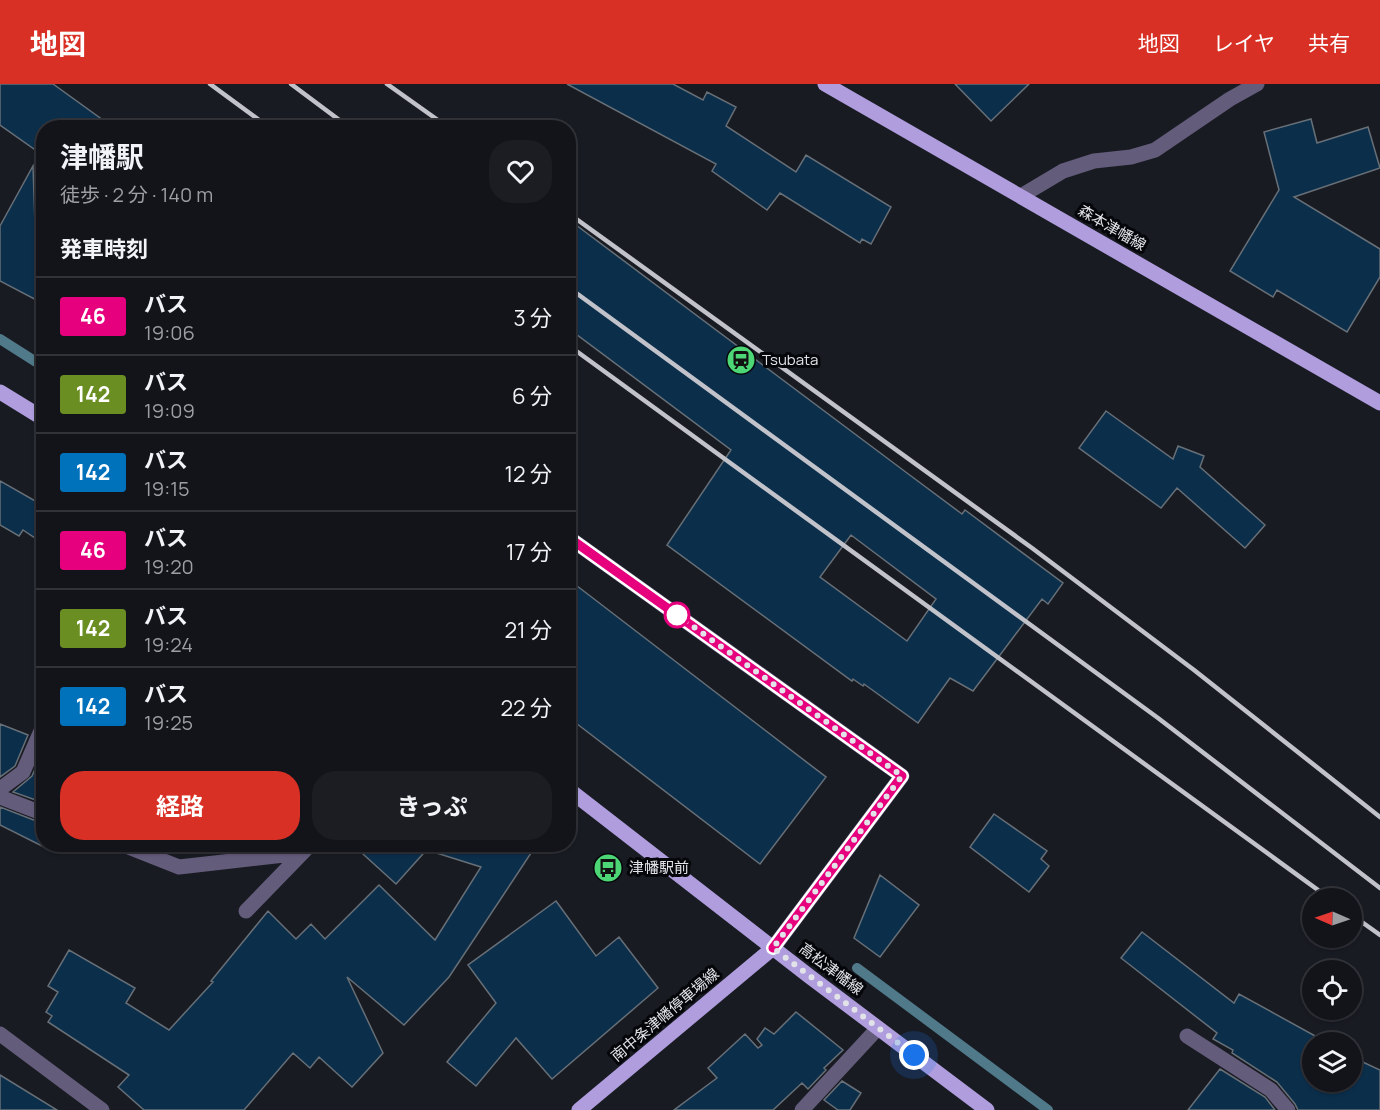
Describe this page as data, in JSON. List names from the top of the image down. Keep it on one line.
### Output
{"streets":{"main road":["森本津幡線","高松津幡線","南中条津幡停車場線"]},"crossings":[["高松津幡線","南中条津幡停車場線"]],"places":{"station":["Tsubata"],"bus stop":["津幡駅前"]},"lines":["bus line 46"],"north":"left","page":{"header":"地図","nav":["地図","レイヤ","共有"],"heading":[["津幡駅","徒歩 · 2 分 · 140 m"],"発車時刻"],"list":[{"mark":"46","name":"バス","note":"19:06","value":"3 分"},{"mark":"142","name":"バス","note":"19:09","value":"6 分"},{"mark":"142","name":"バス","note":"19:15","value":"12 分"},{"mark":"46","name":"バス","note":"19:20","value":"17 分"},{"mark":"142","name":"バス","note":"19:24","value":"21 分"},{"mark":"142","name":"バス","note":"19:25","value":"22 分"}],"buttons":["経路","きっぷ"]}}
